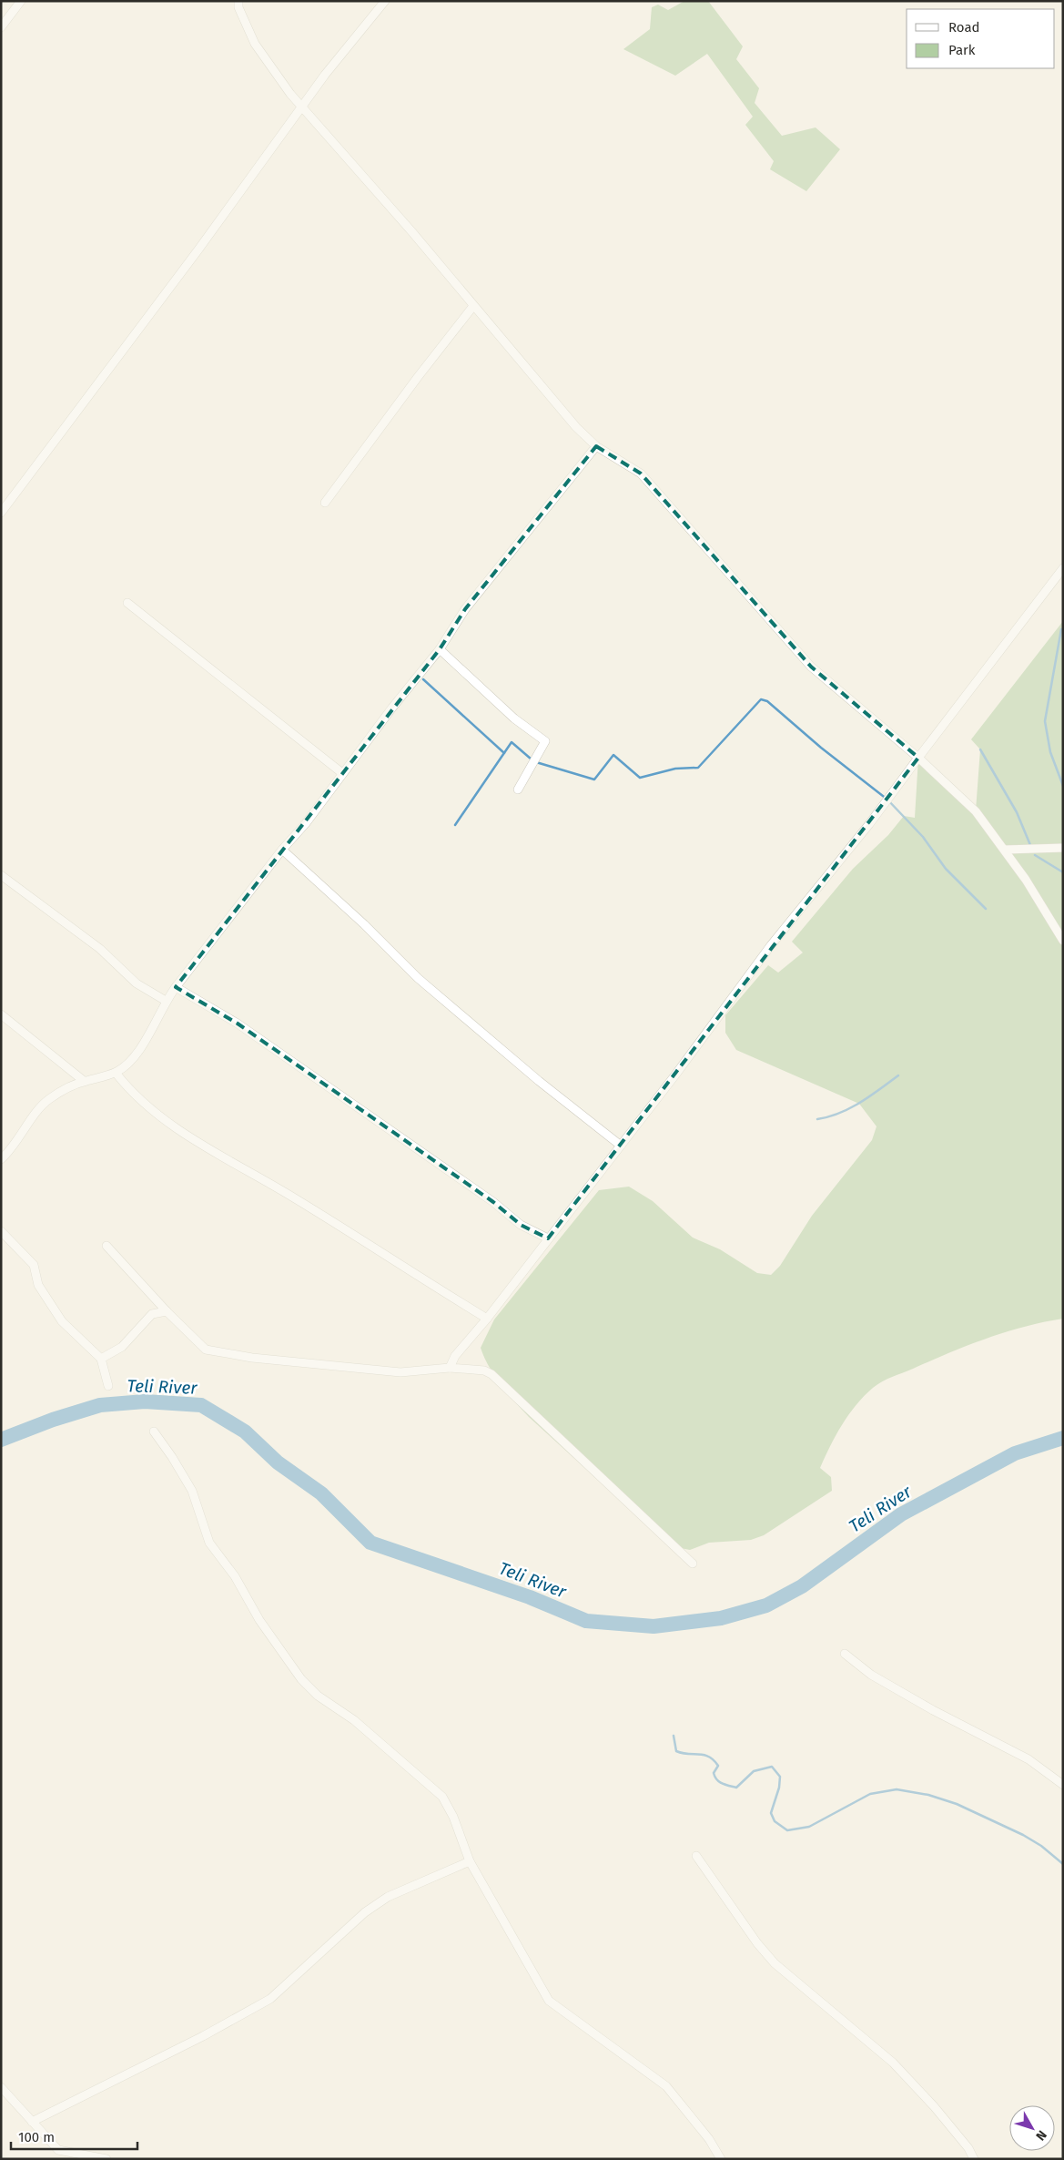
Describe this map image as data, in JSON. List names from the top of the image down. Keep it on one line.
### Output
{"water":["Teli River"],"legend":["Road","Park"],"scale_bar":"100 m","north":"bottom right"}
